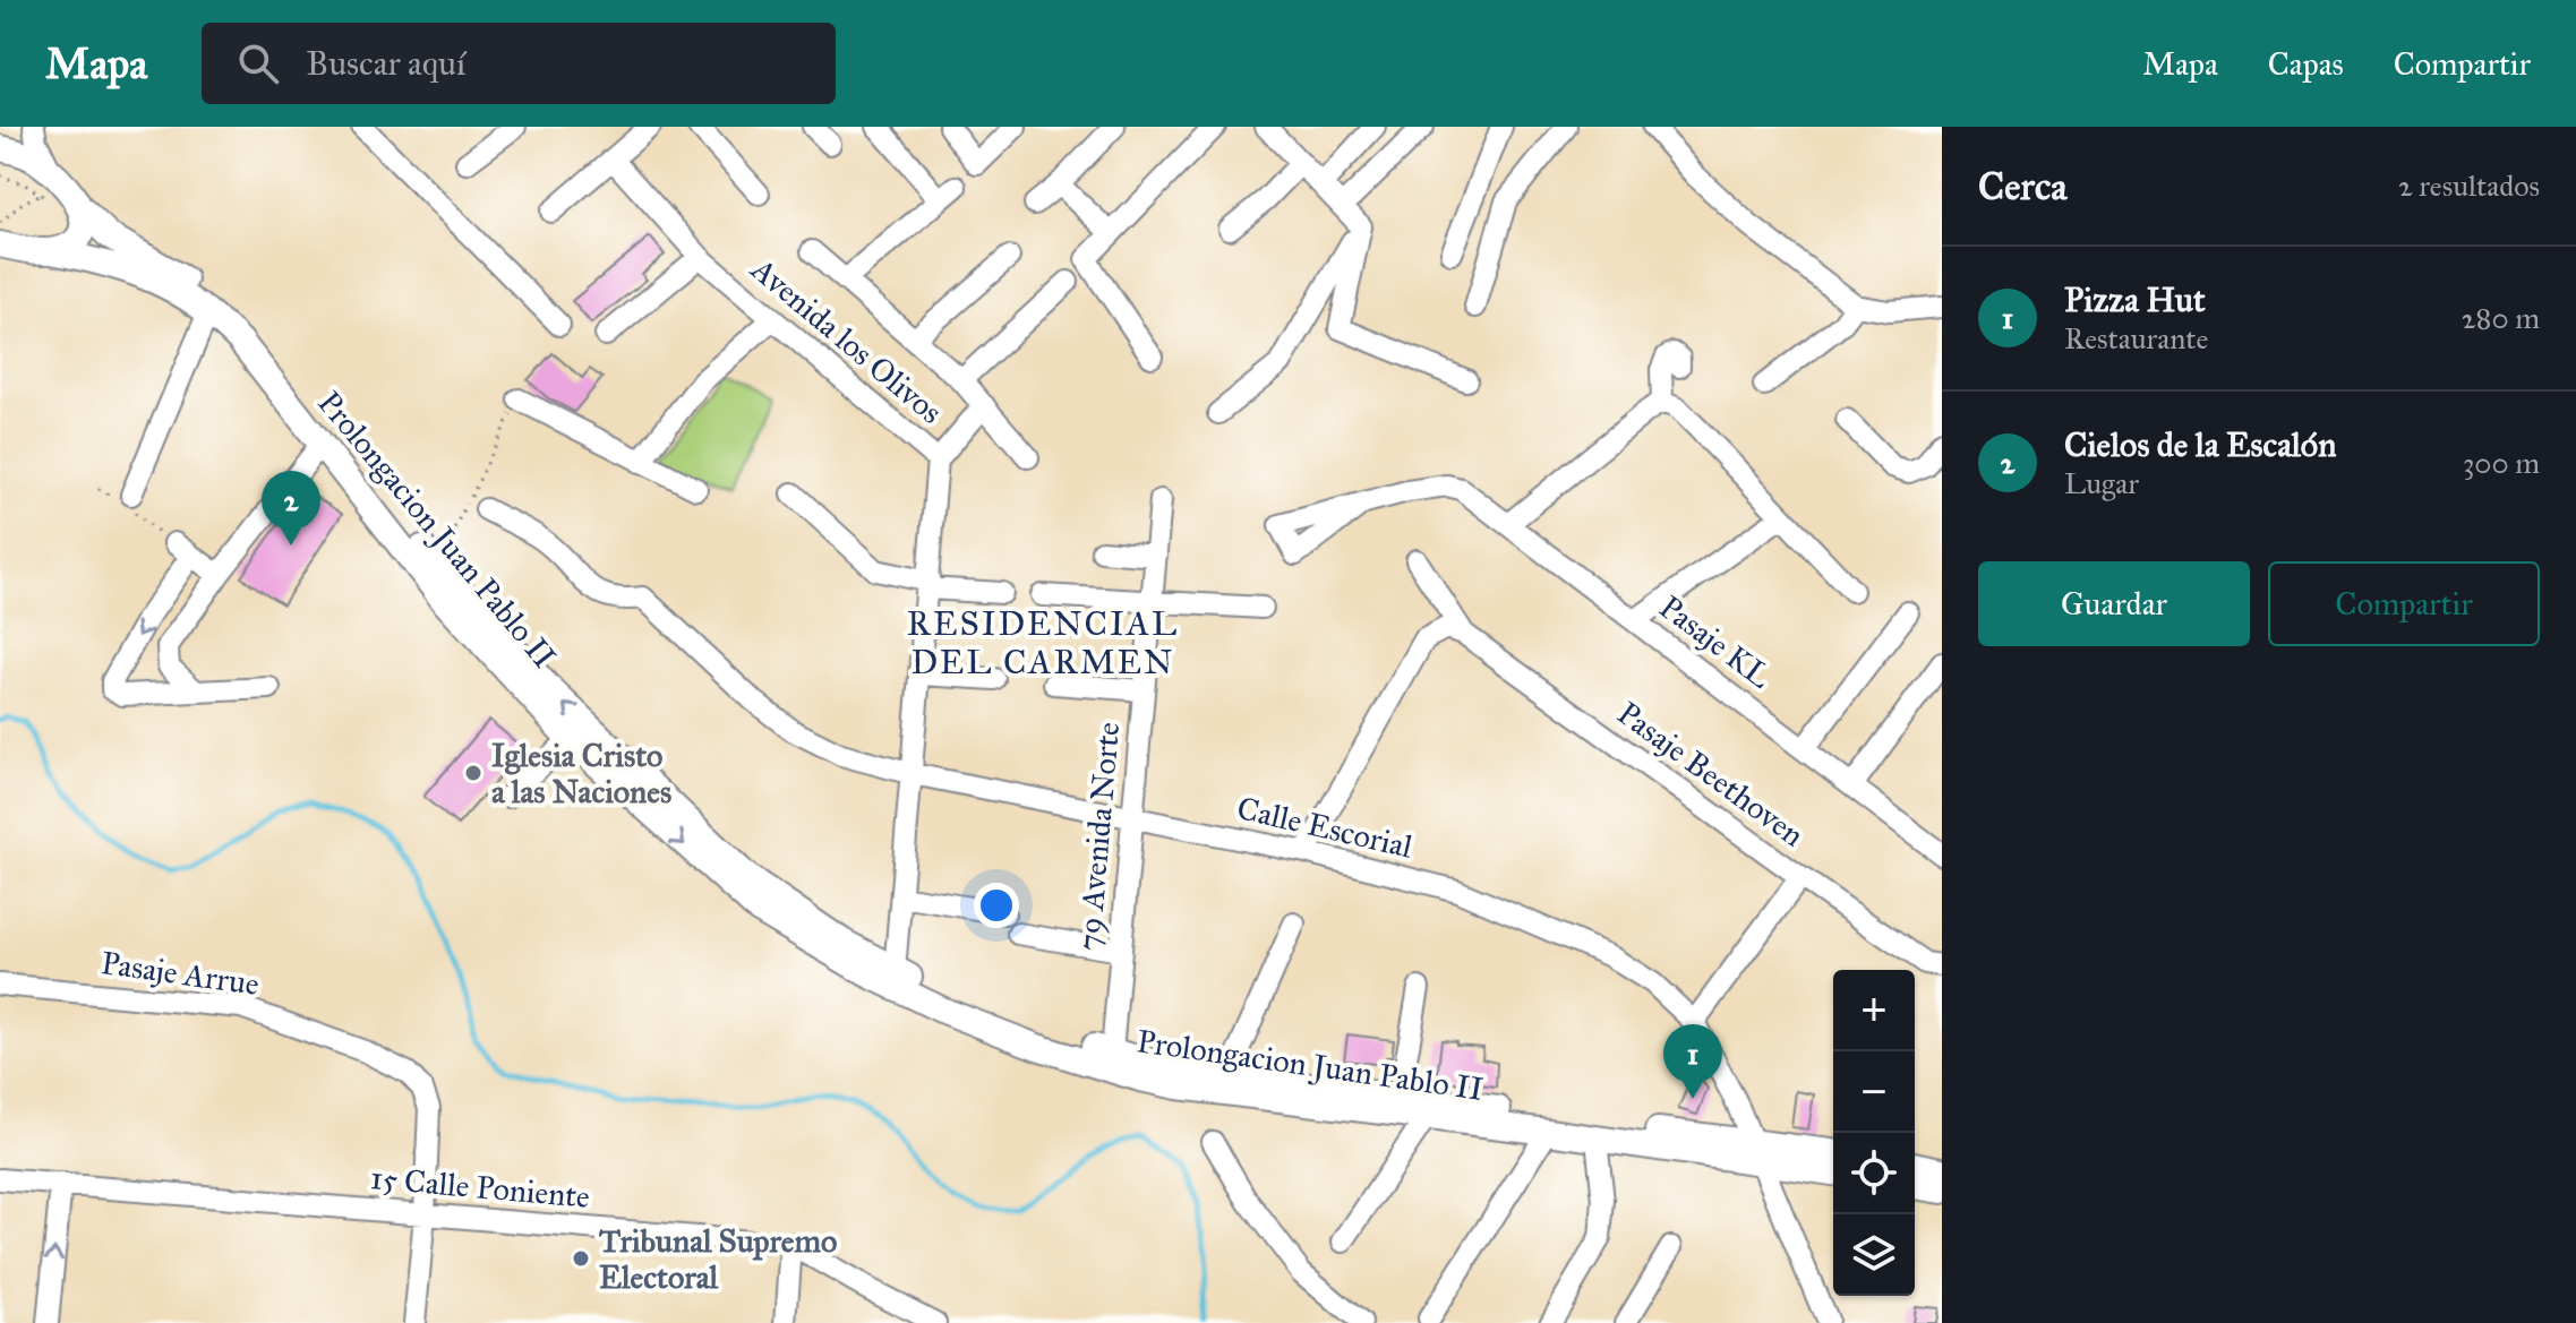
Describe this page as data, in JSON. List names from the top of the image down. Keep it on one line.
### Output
{"streets":{"main road":["Prolongacion Juan Pablo II"],"street":["Avenida los Olivos","Pasaje KL","Pasaje Beethoven","Calle Escorial","79 Avenida Norte","Pasaje Arrue","15 Calle Poniente"]},"crossings":[["Avenida los Olivos","Prolongacion Juan Pablo II"],["Avenida los Olivos","Calle Escorial"],["Prolongacion Juan Pablo II","Calle Escorial"],["Prolongacion Juan Pablo II","79 Avenida Norte"],["Calle Escorial","79 Avenida Norte"],["Pasaje Arrue","15 Calle Poniente"]],"districts":["RESIDENCIAL DEL CARMEN"],"places":["Iglesia Cristo a las Naciones","Tribunal Supremo Electoral"],"page":{"header":"Mapa","search":"Buscar aquí","nav":["Mapa","Capas","Compartir"],"heading":["Cerca","2 resultados"],"list":[{"mark":"1","name":"Pizza Hut","note":"Restaurante","value":"280 m"},{"mark":"2","name":"Cielos de la Escalón","note":"Lugar","value":"300 m"}],"pins":["2","1"],"buttons":["Guardar","Compartir"],"map_buttons":["+","−"]}}
